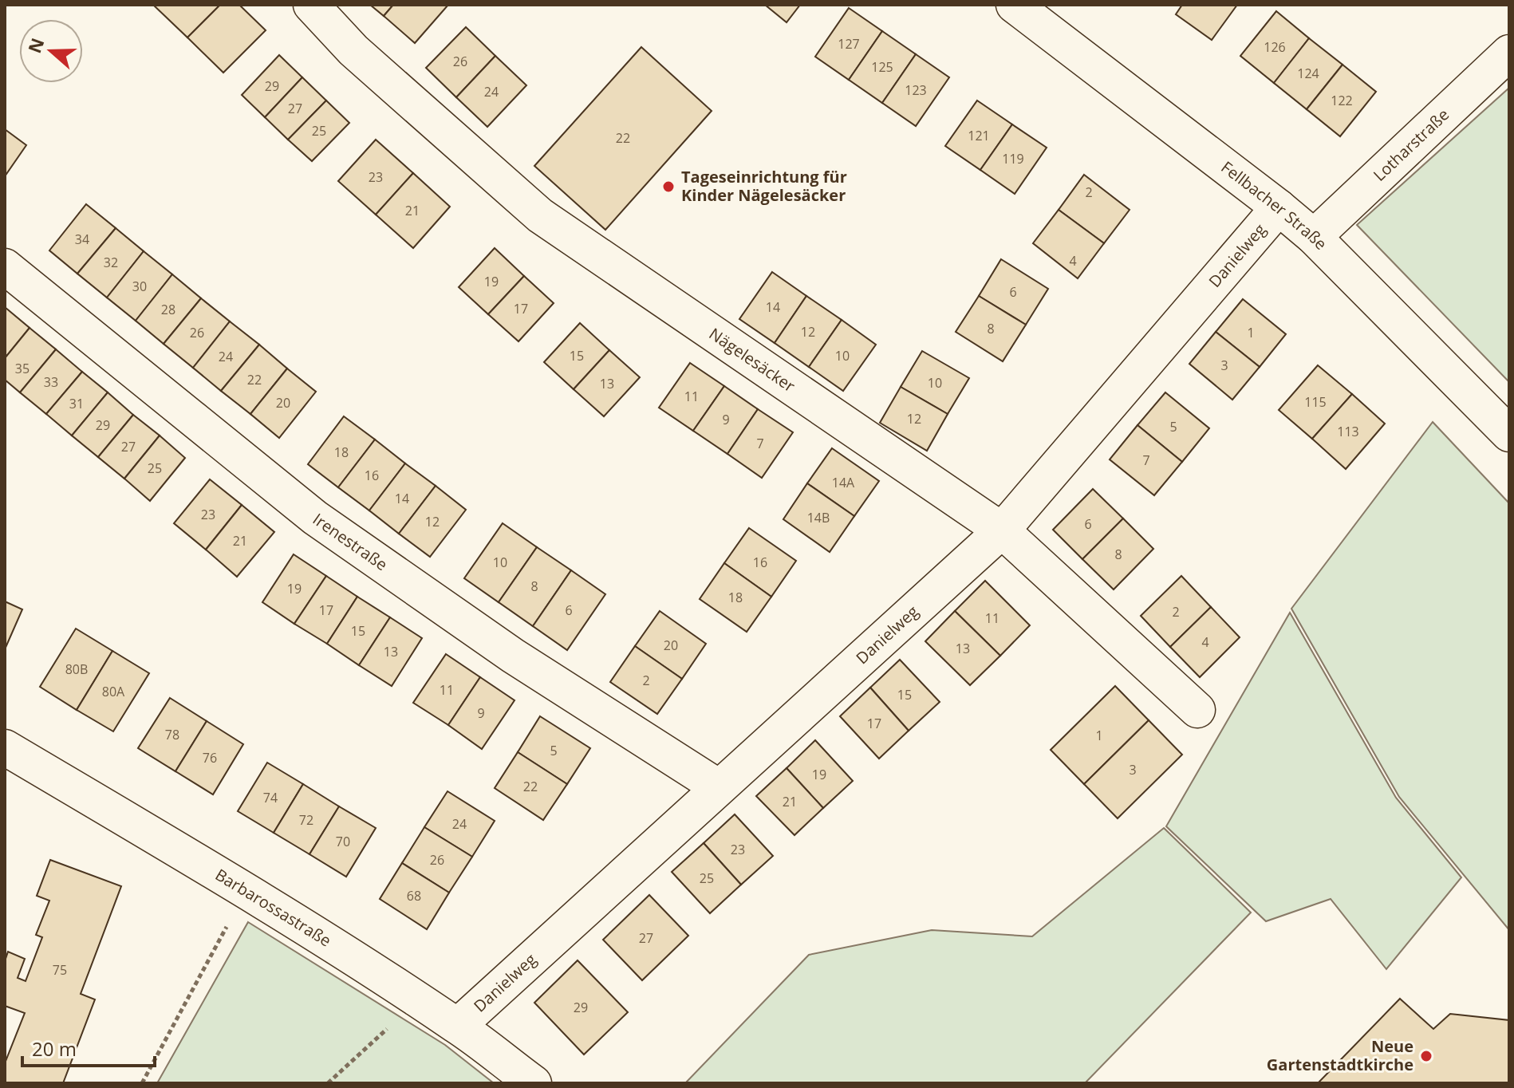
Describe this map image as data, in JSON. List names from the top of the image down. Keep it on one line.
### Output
{"streets":{"street":["Lotharstraße","Fellbacher Straße","Danielweg","Nägelesäcker","Irenestraße","Barbarossastraße"]},"crossings":[["Lotharstraße","Fellbacher Straße"],["Fellbacher Straße","Danielweg"],["Danielweg","Nägelesäcker"],["Danielweg","Irenestraße"],["Danielweg","Barbarossastraße"]],"places":["Tageseinrichtung für Kinder Nägelesäcker","Neue Gartenstadtkirche"],"house_numbers":["127","126","26","125","124","29","123","24","122","27","25","121","22","119","23","2","21","34","4","32","19","30","6","14","17","28","8","12","26","1","15","10","24","3","35","22","33","10","13","11","115","20","31","12","9","29","5","113","7","27","18","7","25","16","14A","14","23","14B","12","6","21","8","10","16","8","19","18","17","6","2","11","15","4","20","13","13","80B","2","11","80A","15","9","17","78","1","5","76","3","19","22","74","21","72","24","70","23","26","25","68","27","75","29"],"scale_bar":"20 m","north":"left"}
